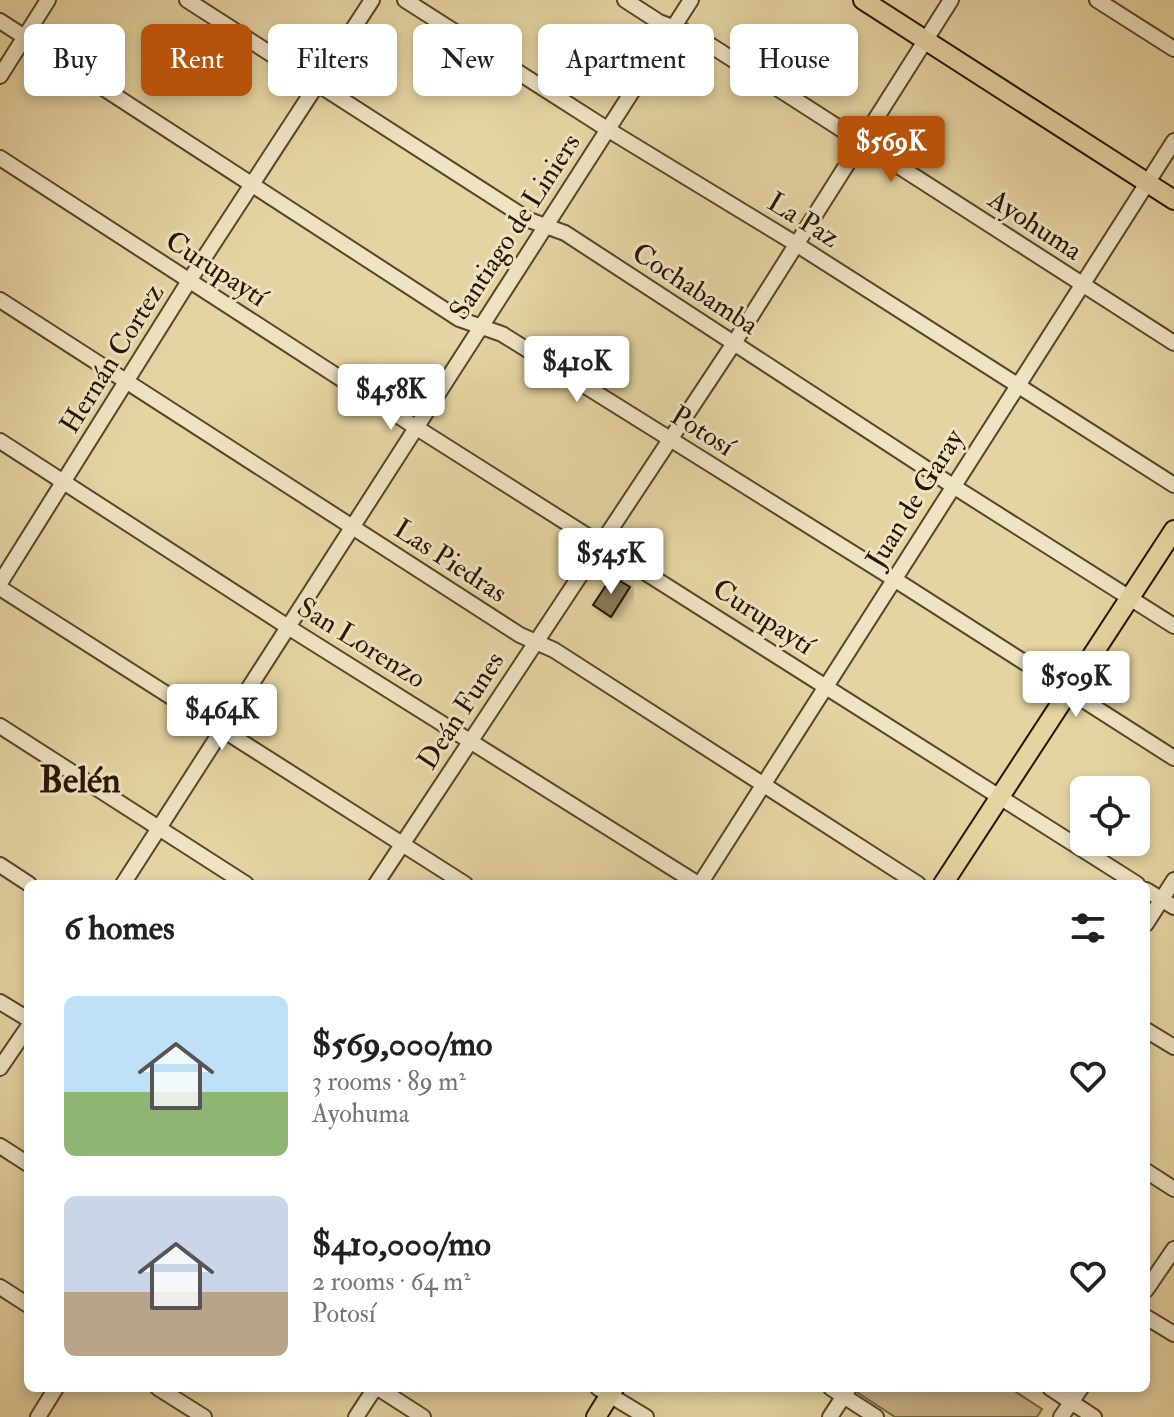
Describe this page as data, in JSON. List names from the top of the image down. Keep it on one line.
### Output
{"streets":{"street":["La Paz","Ayohuma","Santiago de Liniers","Curupaytí","Cochabamba","Hernán Cortez","Potosí","Juan de Garay","Las Piedras","San Lorenzo","Deán Funes"]},"crossings":[["La Paz","Santiago de Liniers"],["La Paz","Juan de Garay"],["La Paz","Deán Funes"],["Ayohuma","Juan de Garay"],["Ayohuma","Deán Funes"],["Santiago de Liniers","Curupaytí"],["Santiago de Liniers","Cochabamba"],["Santiago de Liniers","Potosí"],["Santiago de Liniers","Las Piedras"],["Santiago de Liniers","San Lorenzo"],["Curupaytí","Hernán Cortez"],["Curupaytí","Juan de Garay"],["Curupaytí","Deán Funes"],["Cochabamba","Juan de Garay"],["Cochabamba","Deán Funes"],["Hernán Cortez","Potosí"],["Hernán Cortez","Las Piedras"],["Hernán Cortez","San Lorenzo"],["Potosí","Juan de Garay"],["Potosí","Deán Funes"],["Juan de Garay","Las Piedras"],["Las Piedras","Deán Funes"],["San Lorenzo","Deán Funes"]],"districts":["Belén"],"page":{"chip":["Buy","Rent","Filters","New","Apartment","House"],"price":["$569K","$410K","$458K","$545K","$509K","$464K"],"heading":"6 homes","list":[{"name":"$569,000/mo","note":"3 rooms · 89 m² · Ayohuma"},{"name":"$410,000/mo","note":"2 rooms · 64 m² · Potosí"}]}}
